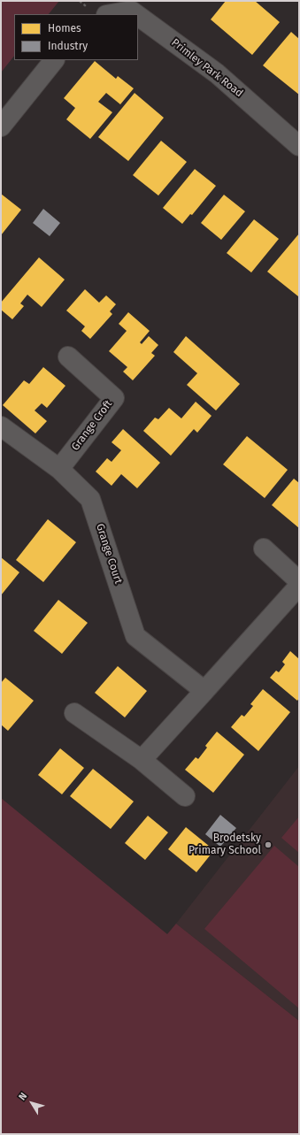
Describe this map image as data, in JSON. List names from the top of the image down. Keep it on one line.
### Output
{"streets":{"street":["Primley Park Road","Grange Croft","Grange Court"]},"crossings":[["Grange Croft","Grange Court"]],"places":["Brodetsky Primary School"],"legend":["Homes","Industry"],"north":"top left"}
